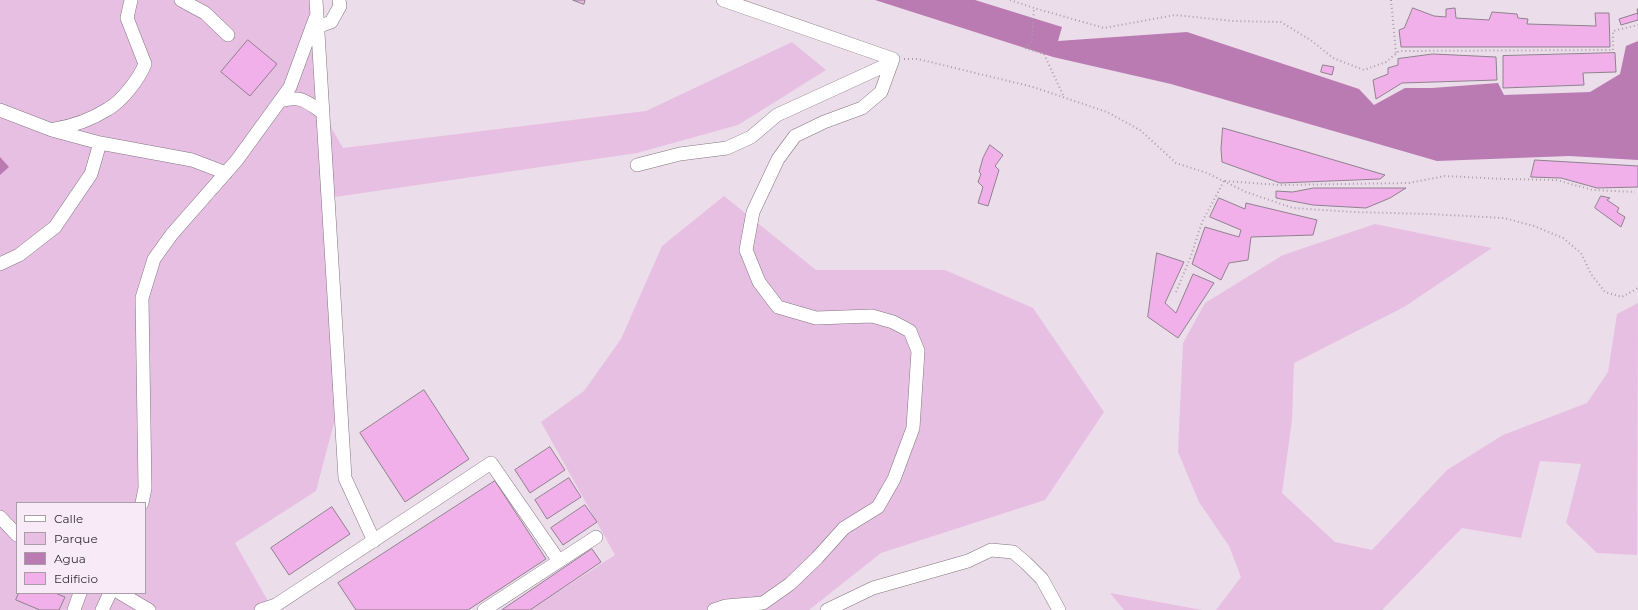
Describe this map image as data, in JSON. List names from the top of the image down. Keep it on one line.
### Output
{"legend":["Calle","Parque","Agua","Edificio"]}
